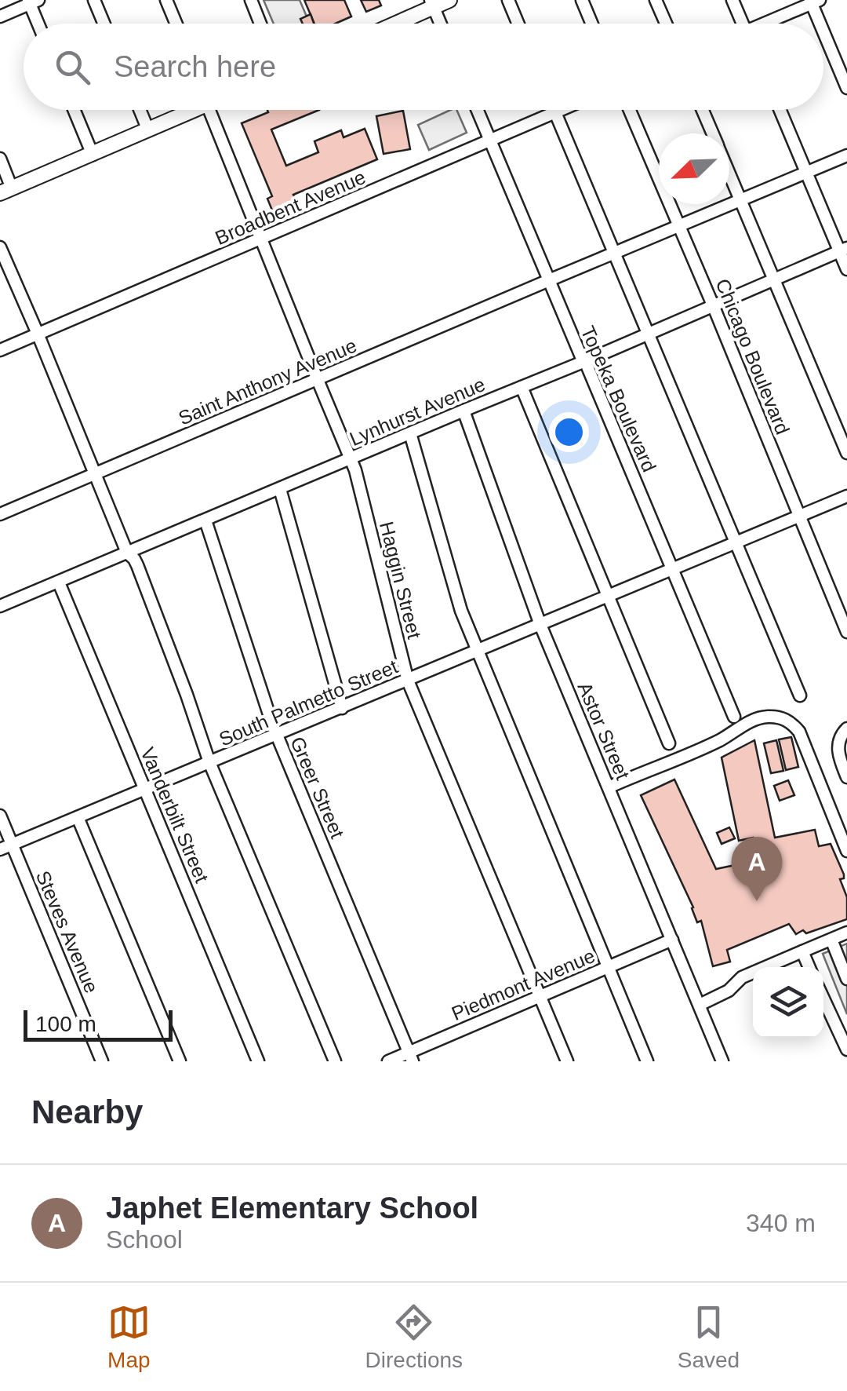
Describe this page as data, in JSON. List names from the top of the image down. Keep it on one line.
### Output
{"streets":{"street":["Broadbent Avenue","Chicago Boulevard","Saint Anthony Avenue","Topeka Boulevard","Lynhurst Avenue","Haggin Street","South Palmetto Street","Astor Street","Greer Street","Vanderbilt Street","Steves Avenue","Piedmont Avenue"]},"crossings":[["Broadbent Avenue","Topeka Boulevard"],["Broadbent Avenue","Haggin Street"],["Chicago Boulevard","Saint Anthony Avenue"],["Chicago Boulevard","Lynhurst Avenue"],["Chicago Boulevard","South Palmetto Street"],["Saint Anthony Avenue","Topeka Boulevard"],["Saint Anthony Avenue","Haggin Street"],["Topeka Boulevard","Lynhurst Avenue"],["Topeka Boulevard","South Palmetto Street"],["Lynhurst Avenue","Haggin Street"],["Lynhurst Avenue","Astor Street"],["Lynhurst Avenue","Greer Street"],["Lynhurst Avenue","Vanderbilt Street"],["Haggin Street","South Palmetto Street"],["Haggin Street","Piedmont Avenue"],["South Palmetto Street","Astor Street"],["South Palmetto Street","Greer Street"],["South Palmetto Street","Vanderbilt Street"],["South Palmetto Street","Steves Avenue"],["Astor Street","Piedmont Avenue"],["Greer Street","Piedmont Avenue"]],"scale_bar":"100 m","north":"bottom left","page":{"search":"Search here","pins":"A","scale":"100 m","heading":"Nearby","list":[{"mark":"A","name":"Japhet Elementary School","note":"School","value":"340 m"}],"nav":["Map","Directions","Saved"]}}
